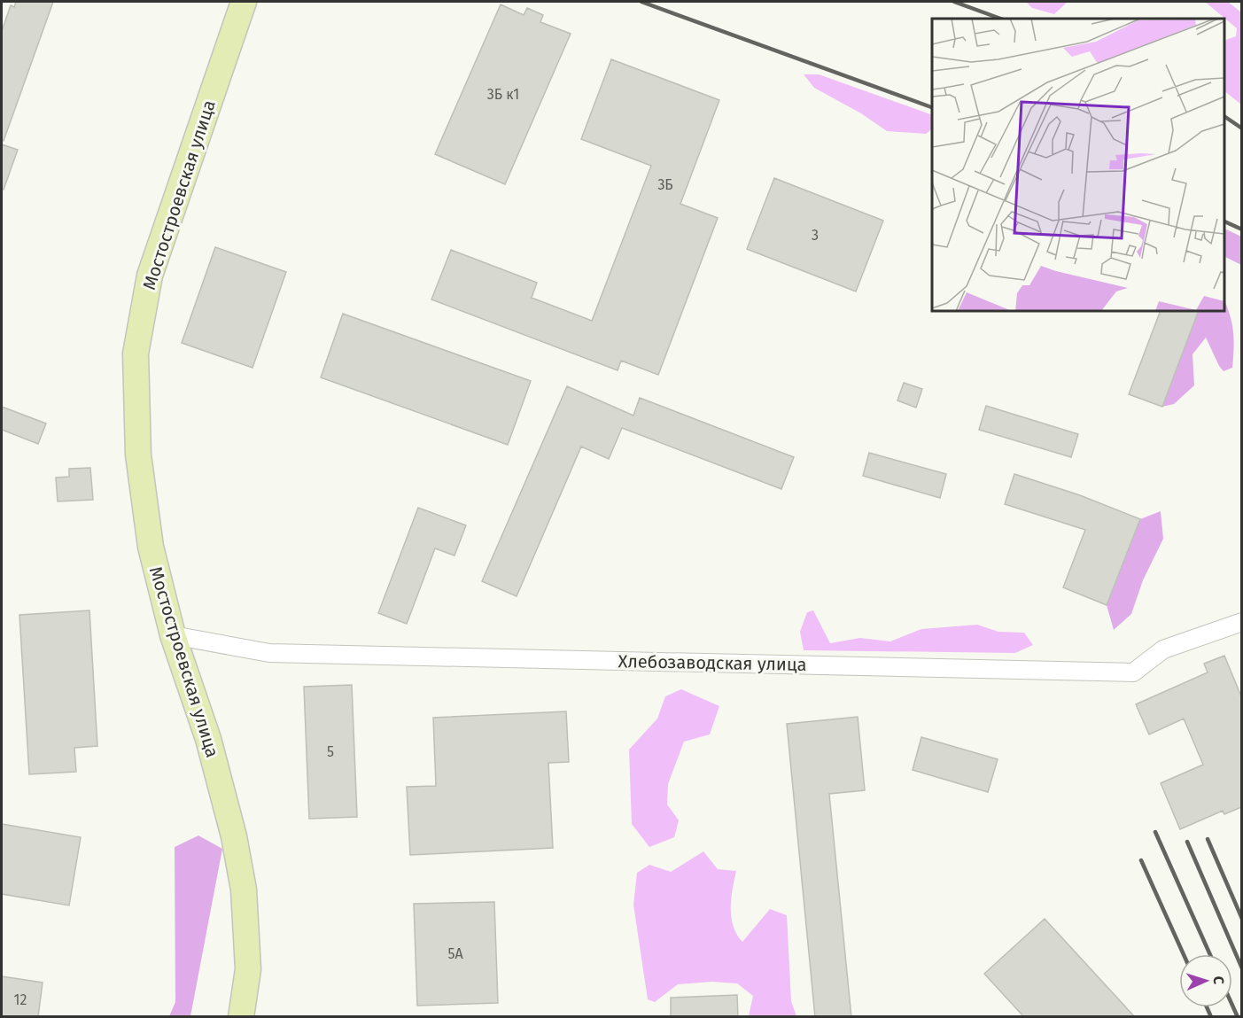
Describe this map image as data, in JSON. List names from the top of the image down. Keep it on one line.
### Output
{"streets":{"main road":["Мостостроевская улица"],"street":["Хлебозаводская улица"]},"crossings":[["Мостостроевская улица","Хлебозаводская улица"]],"house_numbers":["3Б к1","3Б","3","5","5А","12"],"north":"right"}
